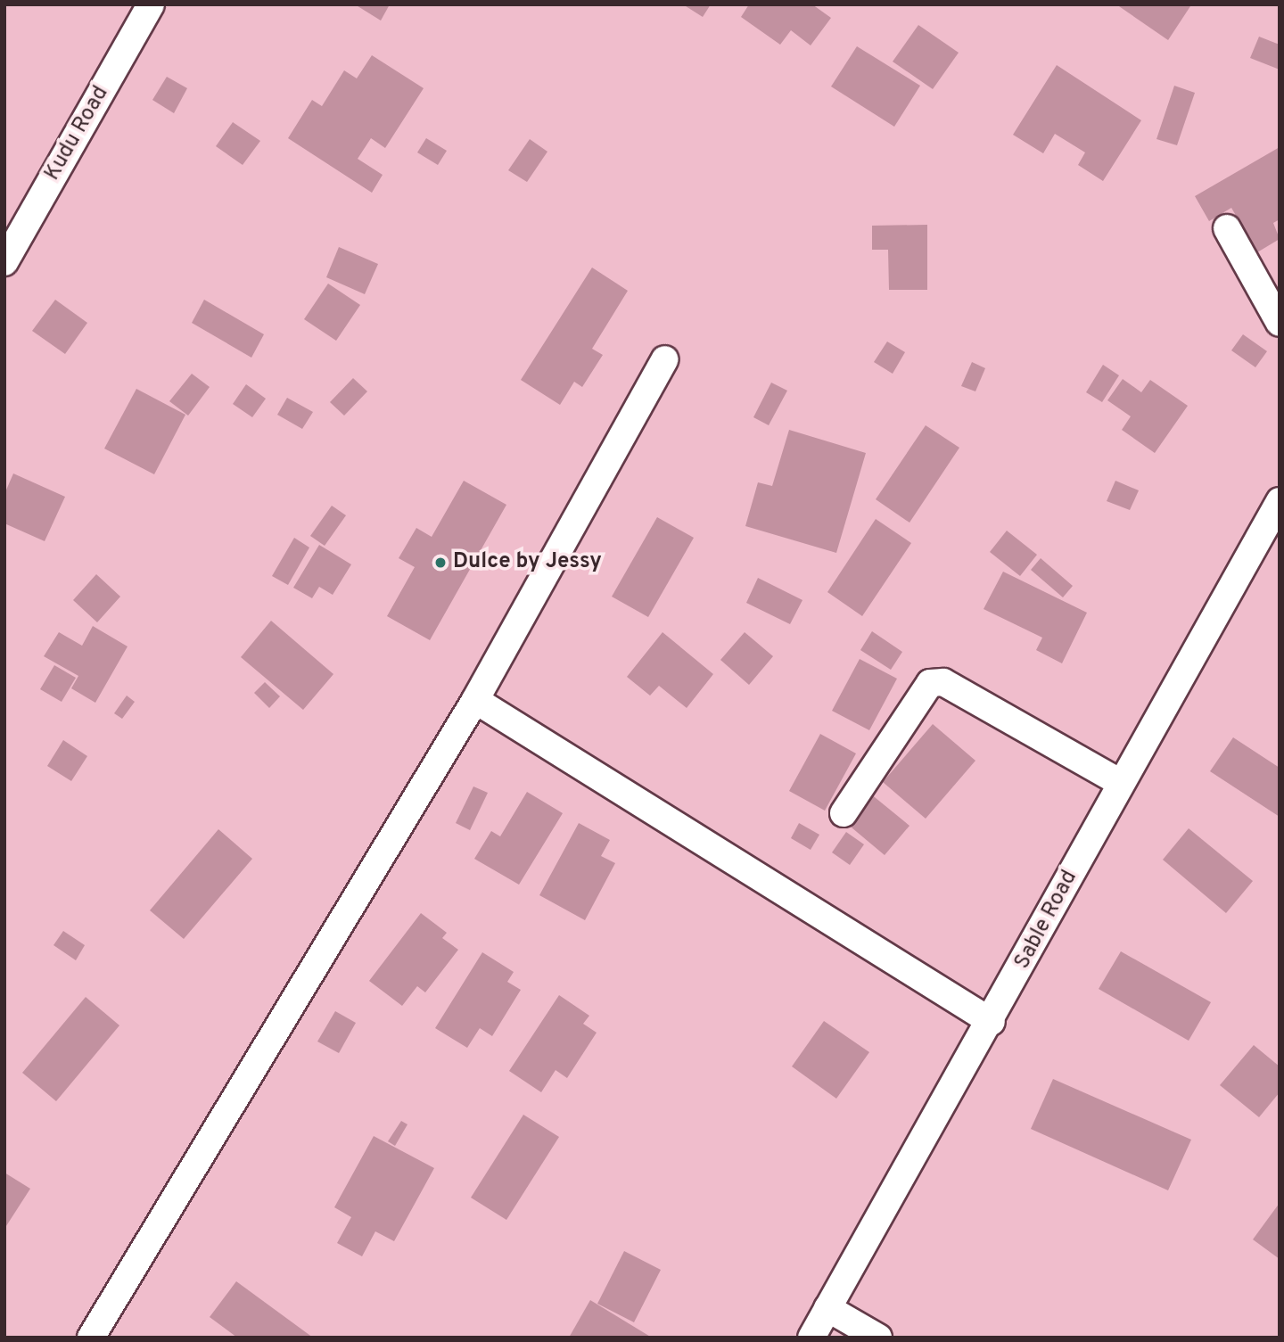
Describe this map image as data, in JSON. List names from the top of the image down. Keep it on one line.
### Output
{"streets":{"street":["Kudu Road","Sable Road"]},"places":["Dulce by Jessy"]}
